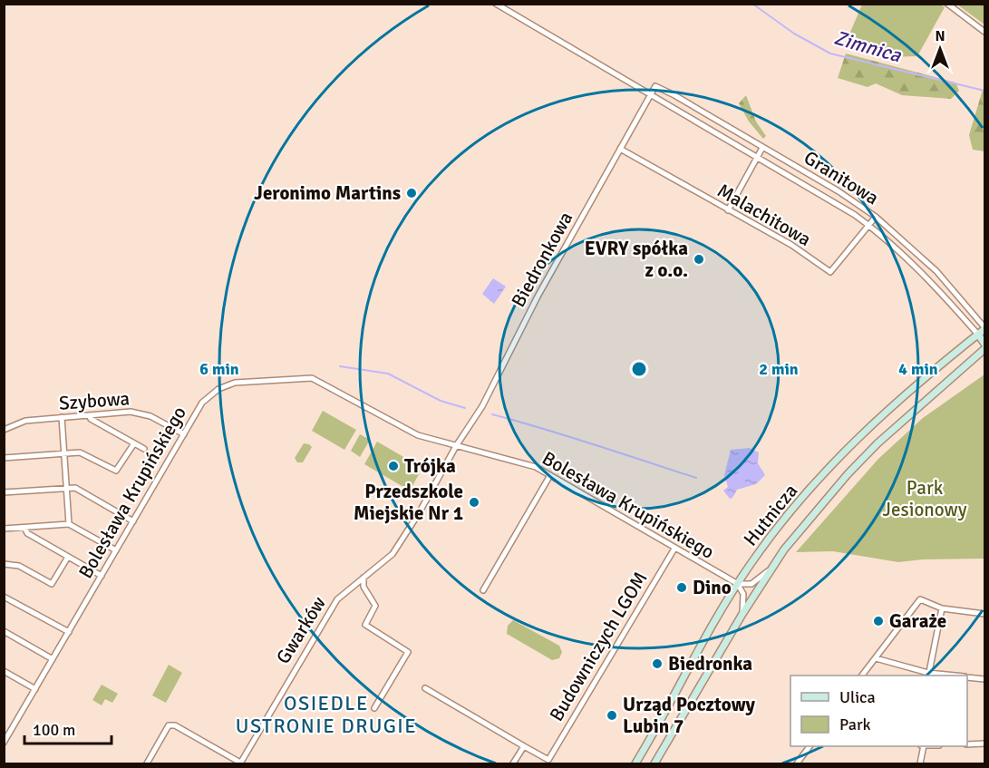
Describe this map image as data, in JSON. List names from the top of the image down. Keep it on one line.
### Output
{"streets":{"main road":["Hutnicza"],"street":["Granitowa","Malachitowa","Biedronkowa","Szybowa","Bolesława Krupińskiego","Gwarków","Budowniczych LGOM"]},"crossings":[["Granitowa","Malachitowa"],["Granitowa","Biedronkowa"],["Granitowa","Hutnicza"],["Malachitowa","Biedronkowa"],["Biedronkowa","Bolesława Krupińskiego"],["Biedronkowa","Gwarków"],["Szybowa","Bolesława Krupińskiego"],["Bolesława Krupińskiego","Hutnicza"],["Bolesława Krupińskiego","Gwarków"],["Bolesława Krupińskiego","Budowniczych LGOM"]],"districts":["OSIEDLE USTRONIE DRUGIE"],"water":["Zimnica"],"parks":["Park Jesionowy"],"places":["Jeronimo Martins","EVRY spółka z o.o.","Trójka","Przedszkole Miejskie Nr 1","Dino","Garaże","Biedronka","Urząd Pocztowy Lubin 7"],"legend":["Ulica","Park"],"scale_bar":"100 m","north":"top","rings":["2 min","4 min","6 min"]}
